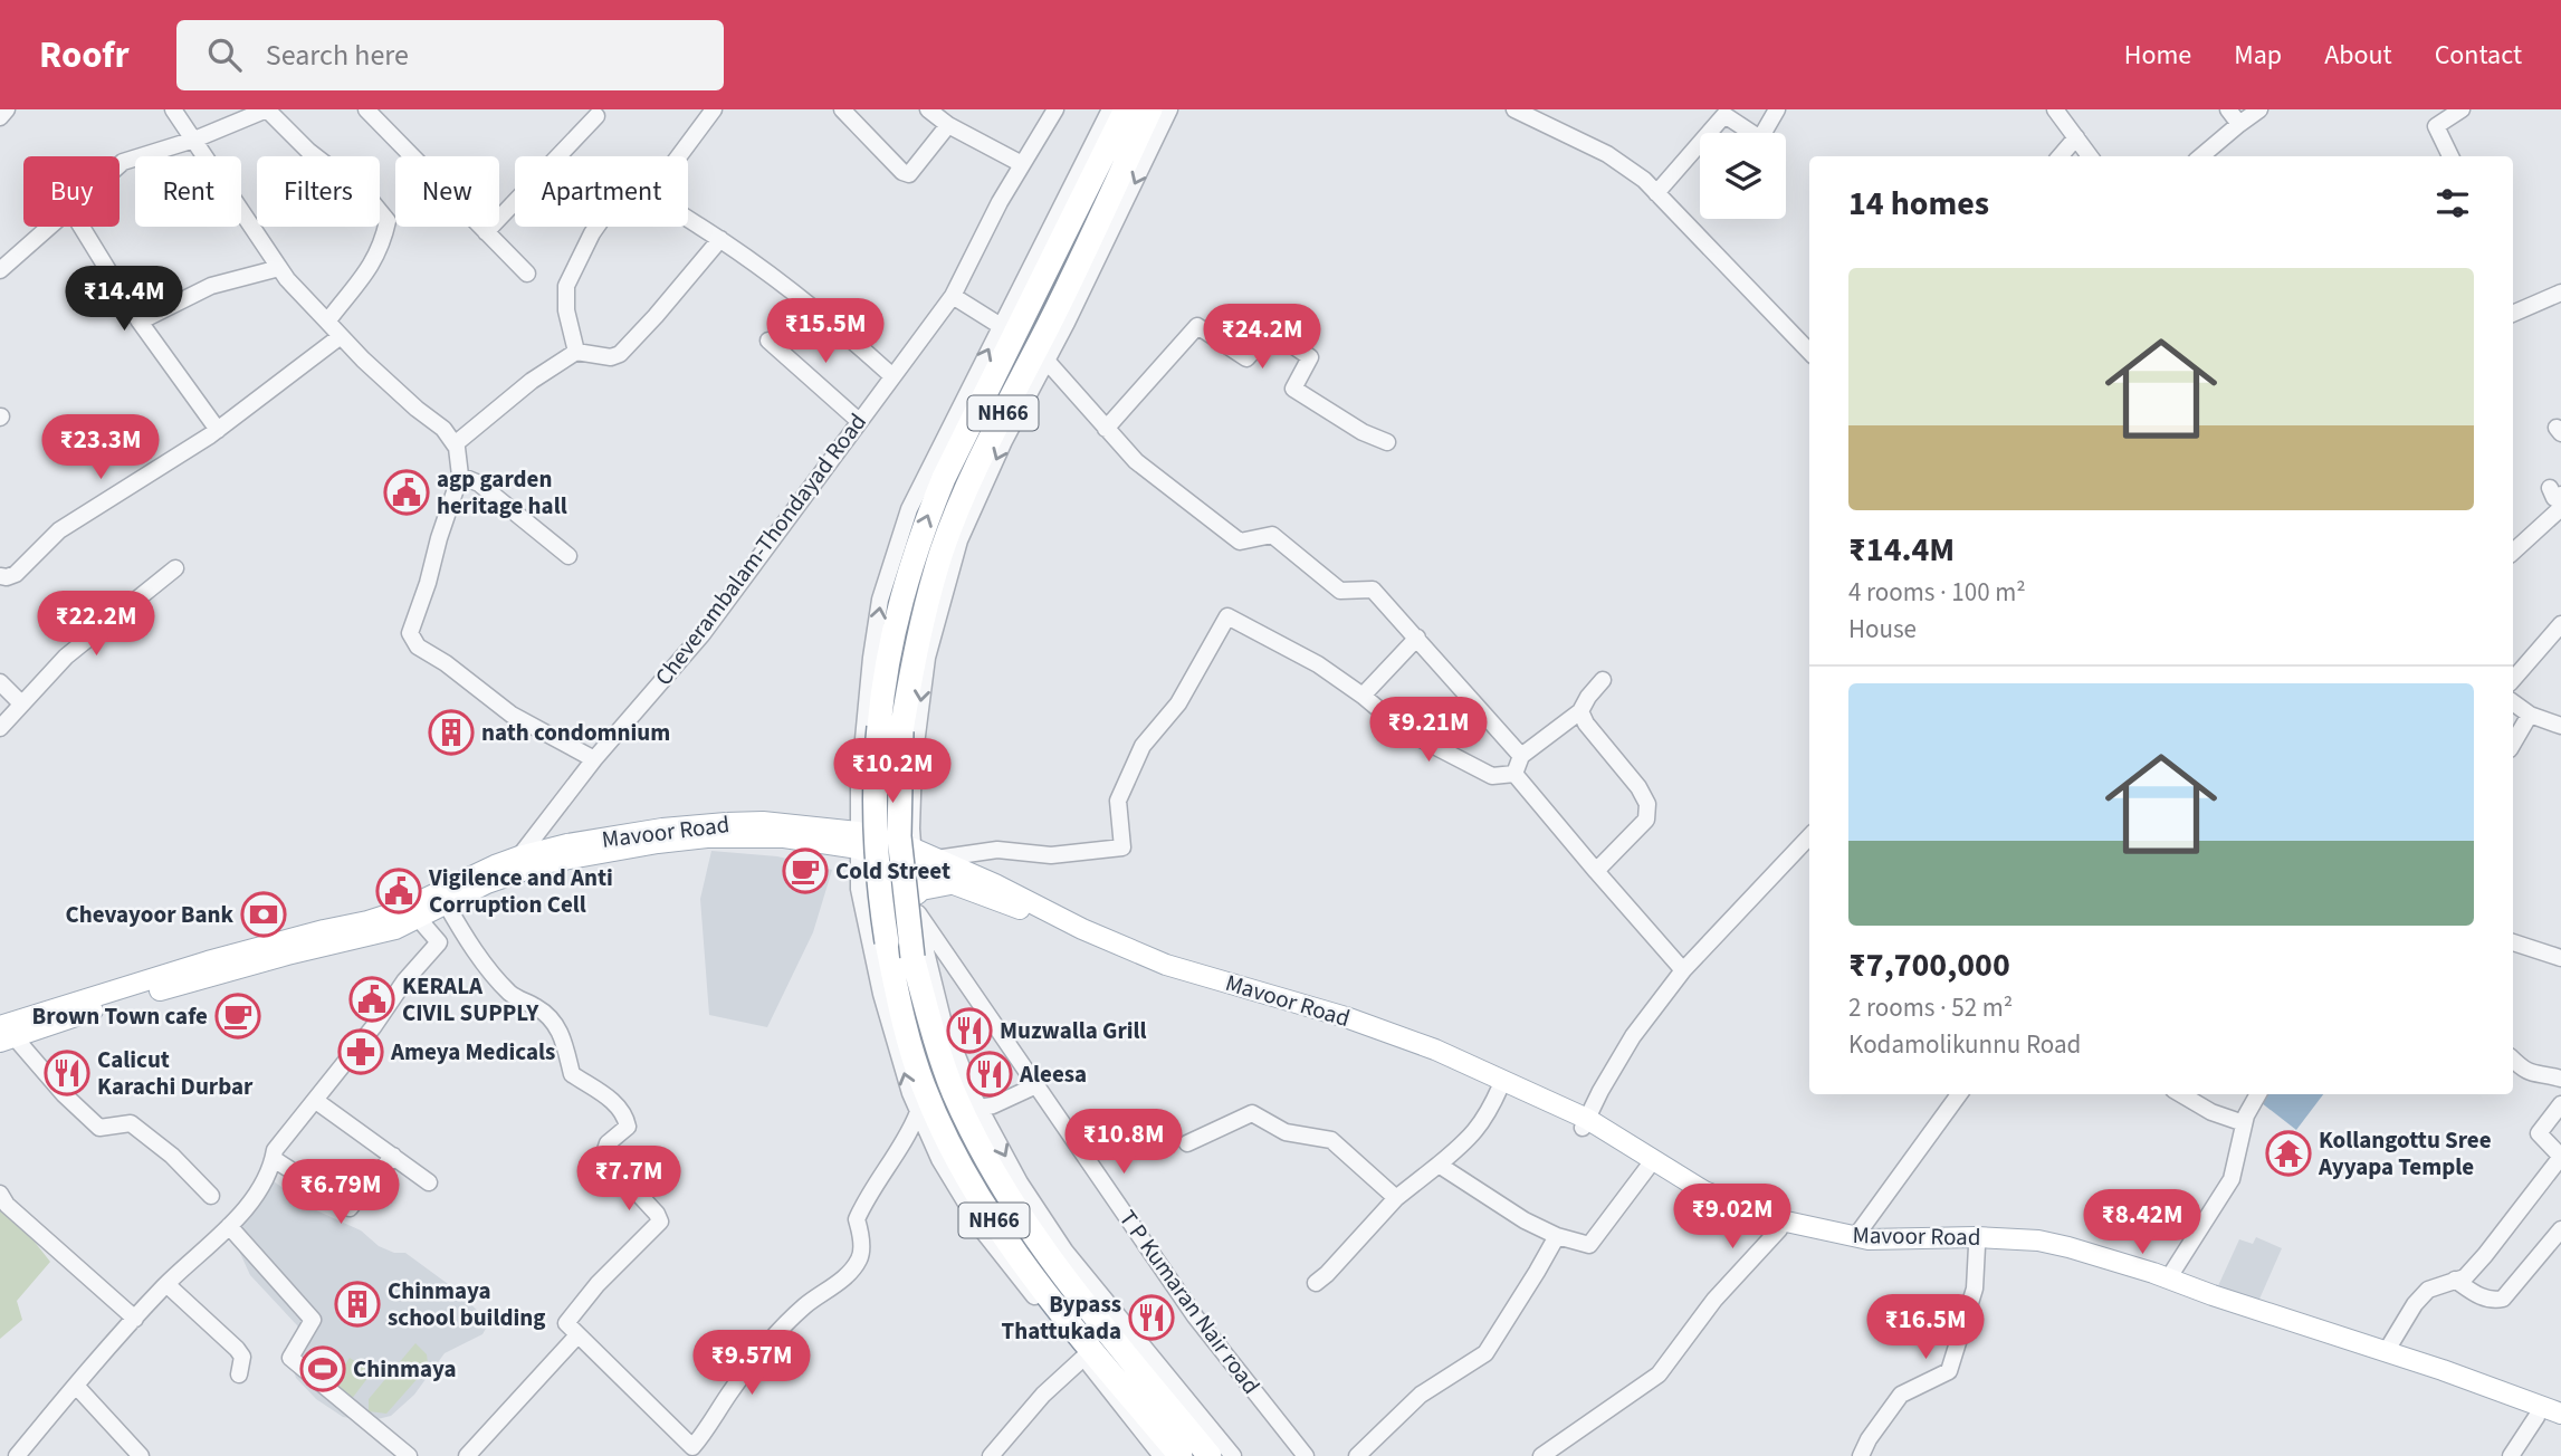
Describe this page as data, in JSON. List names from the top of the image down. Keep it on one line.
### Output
{"streets":{"highway":["NH66"],"main road":["Mavoor Road"],"street":["Cheverambalam-Thondayad Road","T P Kumaran Nair road"]},"crossings":[["Cheverambalam-Thondayad Road","Mavoor Road"]],"places":{"public building":["agp garden heritage hall","Vigilence and Anti Corruption Cell","KERALA CIVIL SUPPLY"],"building":["nath condomnium","Chinmaya school building"],"cafe":["Cold Street","Brown Town cafe"],"bank":["Chevayoor Bank"],"restaurant":["Muzwalla Grill","Calicut Karachi Durbar","Aleesa","Bypass Thattukada"],"pharmacy":["Ameya Medicals"],"temple":["Kollangottu Sree Ayyapa Temple"],"sports":["Chinmaya"]},"page":{"header":"Roofr","search":"Search here","nav":["Home","Map","About","Contact"],"chip":["Buy","Rent","Filters","New","Apartment"],"heading":"14 homes","list":[{"name":"₹14.4M","note":"4 rooms · 100 m² · House"},{"name":"₹7,700,000","note":"2 rooms · 52 m² · Kodamolikunnu Road"}],"price":["₹14.4M","₹15.5M","₹24.2M","₹23.3M","₹22.2M","₹9.21M","₹10.2M","₹10.8M","₹7.7M","₹6.79M","₹9.02M","₹8.42M","₹16.5M","₹9.57M"]}}
